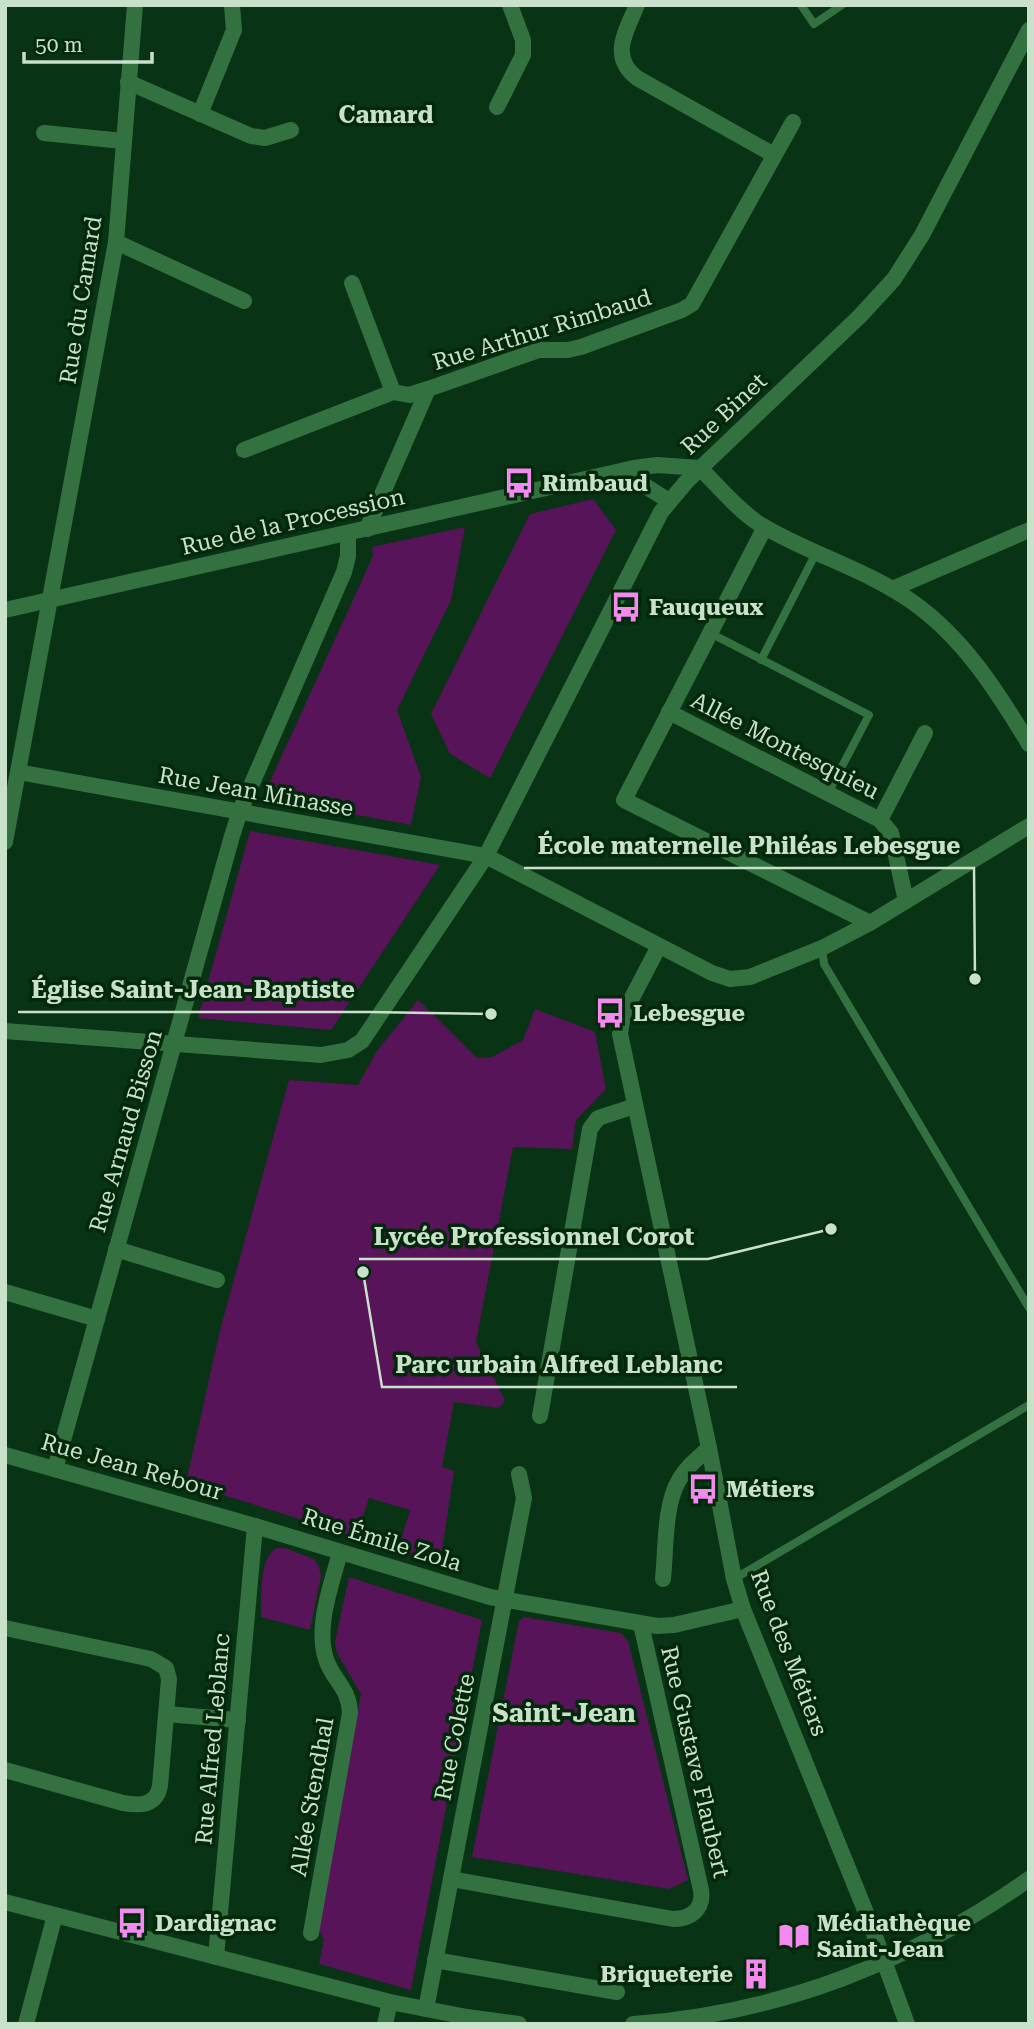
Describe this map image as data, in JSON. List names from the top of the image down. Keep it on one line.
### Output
{"streets":{"street":["Rue du Camard","Rue Arthur Rimbaud","Rue Binet","Rue de la Procession","Allée Montesquieu","Rue Jean Minasse","Rue Arnaud Bisson","Rue Jean Rebour","Rue Émile Zola","Rue des Métiers","Rue Colette","Rue Alfred Leblanc","Rue Gustave Flaubert","Allée Stendhal"]},"crossings":[["Rue du Camard","Rue de la Procession"],["Rue du Camard","Rue Jean Minasse"],["Rue Arthur Rimbaud","Rue de la Procession"],["Rue Binet","Rue de la Procession"],["Rue Binet","Rue Jean Minasse"],["Rue Binet","Rue Arnaud Bisson"],["Rue de la Procession","Rue Arnaud Bisson"],["Allée Montesquieu","Rue Jean Minasse"],["Rue Jean Minasse","Rue Arnaud Bisson"],["Rue Jean Minasse","Rue des Métiers"],["Rue Arnaud Bisson","Rue Jean Rebour"],["Rue Jean Rebour","Rue Émile Zola"],["Rue Jean Rebour","Rue Alfred Leblanc"],["Rue Émile Zola","Rue des Métiers"],["Rue Émile Zola","Rue Colette"],["Rue Émile Zola","Rue Alfred Leblanc"],["Rue Émile Zola","Rue Gustave Flaubert"],["Rue Émile Zola","Allée Stendhal"],["Rue Colette","Rue Gustave Flaubert"]],"districts":["Camard","Saint-Jean"],"places":{"bus stop":["Rimbaud","Fauqueux","Lebesgue","Métiers","Dardignac"],"other":["École maternelle Philéas Lebesgue","Église Saint-Jean-Baptiste","Lycée Professionnel Corot","Parc urbain Alfred Leblanc"],"library":["Médiathèque Saint-Jean"],"building":["Briqueterie"]},"scale_bar":"50 m"}
